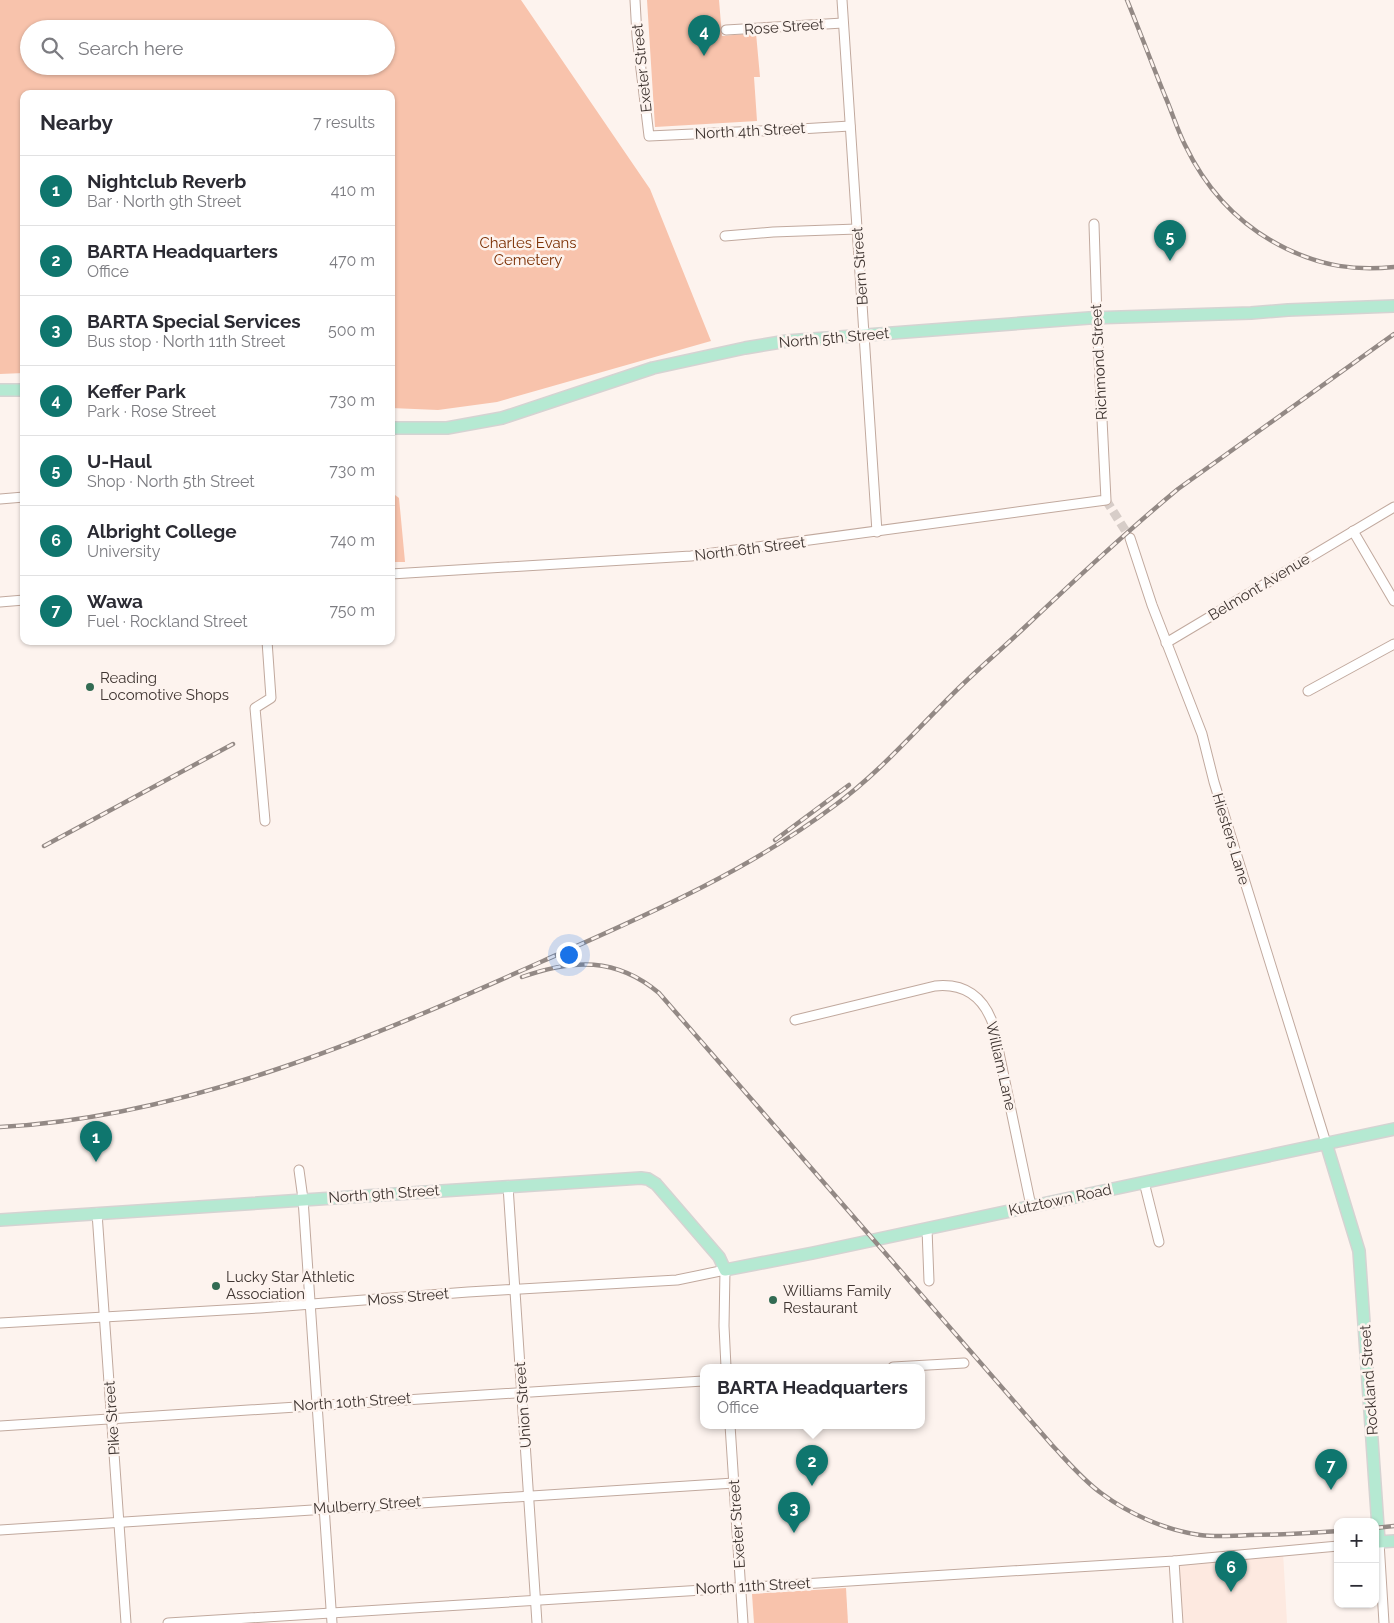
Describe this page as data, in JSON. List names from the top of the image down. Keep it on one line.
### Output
{"streets":{"main road":["North 5th Street","North 9th Street","Kutztown Road","Rockland Street"],"street":["Rose Street","Exeter Street","North 4th Street","Bern Street","Richmond Street","North 6th Street","Belmont Avenue","Hiesters Lane","William Lane","Moss Street","North 10th Street","Union Street","Pike Street","Mulberry Street","North 11th Street"]},"crossings":[["Rose Street","Bern Street"],["Exeter Street","North 4th Street"],["Exeter Street","Mulberry Street"],["Exeter Street","North 11th Street"],["North 4th Street","Bern Street"],["Bern Street","North 5th Street"],["Bern Street","North 6th Street"],["North 5th Street","Richmond Street"],["Richmond Street","North 6th Street"],["Belmont Avenue","Hiesters Lane"],["Hiesters Lane","Kutztown Road"],["Hiesters Lane","Rockland Street"],["William Lane","Kutztown Road"],["North 9th Street","Kutztown Road"],["North 9th Street","Moss Street"],["North 9th Street","Union Street"],["North 9th Street","Pike Street"],["Kutztown Road","Moss Street"],["Kutztown Road","Rockland Street"],["Moss Street","Union Street"],["Moss Street","Pike Street"],["North 10th Street","Union Street"],["North 10th Street","Pike Street"],["Union Street","Mulberry Street"],["Union Street","North 11th Street"],["Pike Street","Mulberry Street"]],"parks":["Charles Evans Cemetery"],"places":["Reading Locomotive Shops","Lucky Star Athletic Association","Williams Family Restaurant"],"page":{"pins":["4","5","1","2","7","3","6"],"search":"Search here","heading":["Nearby","7 results"],"list":[{"mark":"1","name":"Nightclub Reverb","note":"Bar · North 9th Street","value":"410 m"},{"mark":"2","name":"BARTA Headquarters","note":"Office","value":"470 m"},{"mark":"3","name":"BARTA Special Services","note":"Bus stop · North 11th Street","value":"500 m"},{"mark":"4","name":"Keffer Park","note":"Park · Rose Street","value":"730 m"},{"mark":"5","name":"U-Haul","note":"Shop · North 5th Street","value":"730 m"},{"mark":"6","name":"Albright College","note":"University","value":"740 m"},{"mark":"7","name":"Wawa","note":"Fuel · Rockland Street","value":"750 m"}],"popup":["BARTA Headquarters","Office"],"map_buttons":["+","−"]}}
